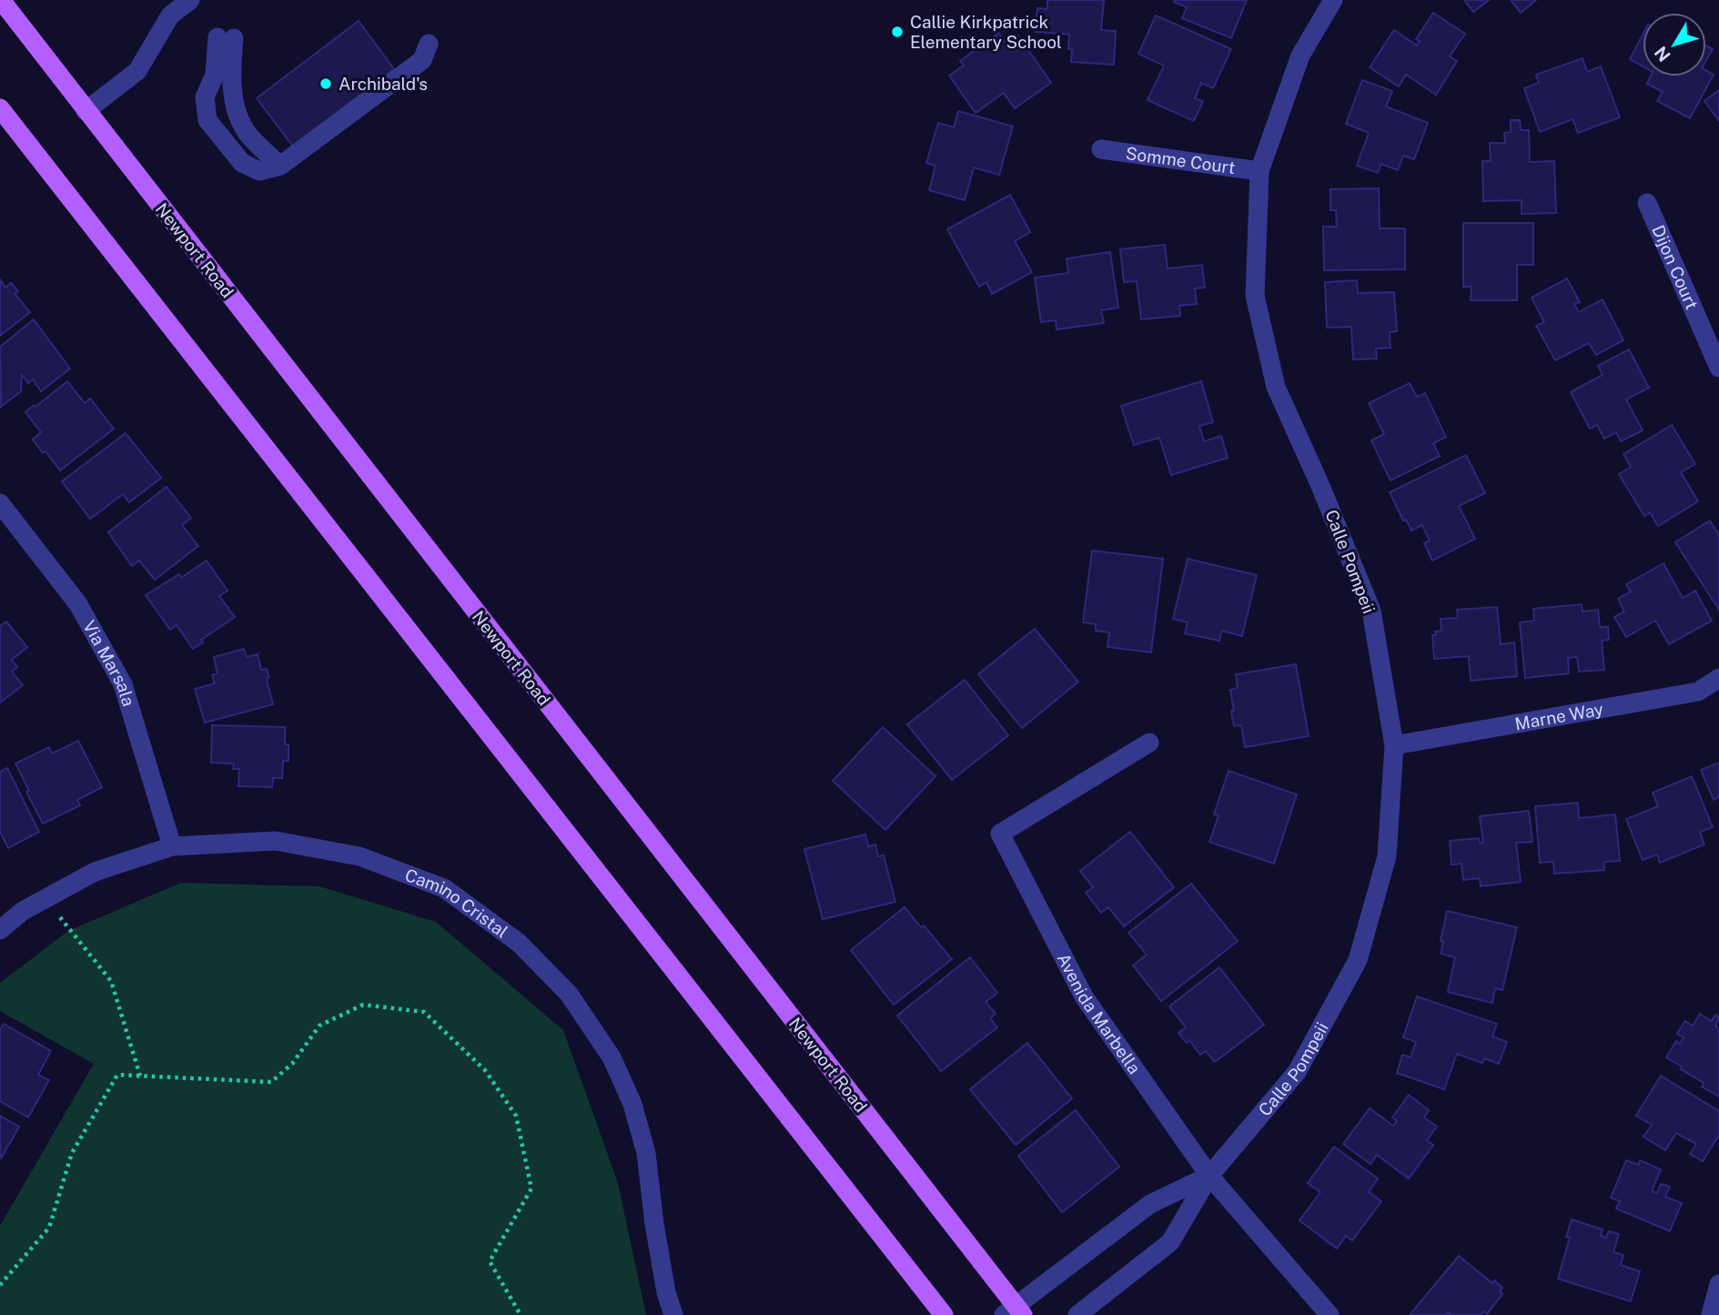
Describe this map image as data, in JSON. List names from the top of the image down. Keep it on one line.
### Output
{"streets":{"main road":["Newport Road"],"street":["Somme Court","Dijon Court","Calle Pompeii","Via Marsala","Marne Way","Camino Cristal","Avenida Marbella"]},"crossings":[["Somme Court","Calle Pompeii"],["Newport Road","Calle Pompeii"],["Calle Pompeii","Marne Way"],["Calle Pompeii","Avenida Marbella"],["Via Marsala","Camino Cristal"]],"places":["Callie Kirkpatrick Elementary School","Archibald's"],"north":"bottom left"}
